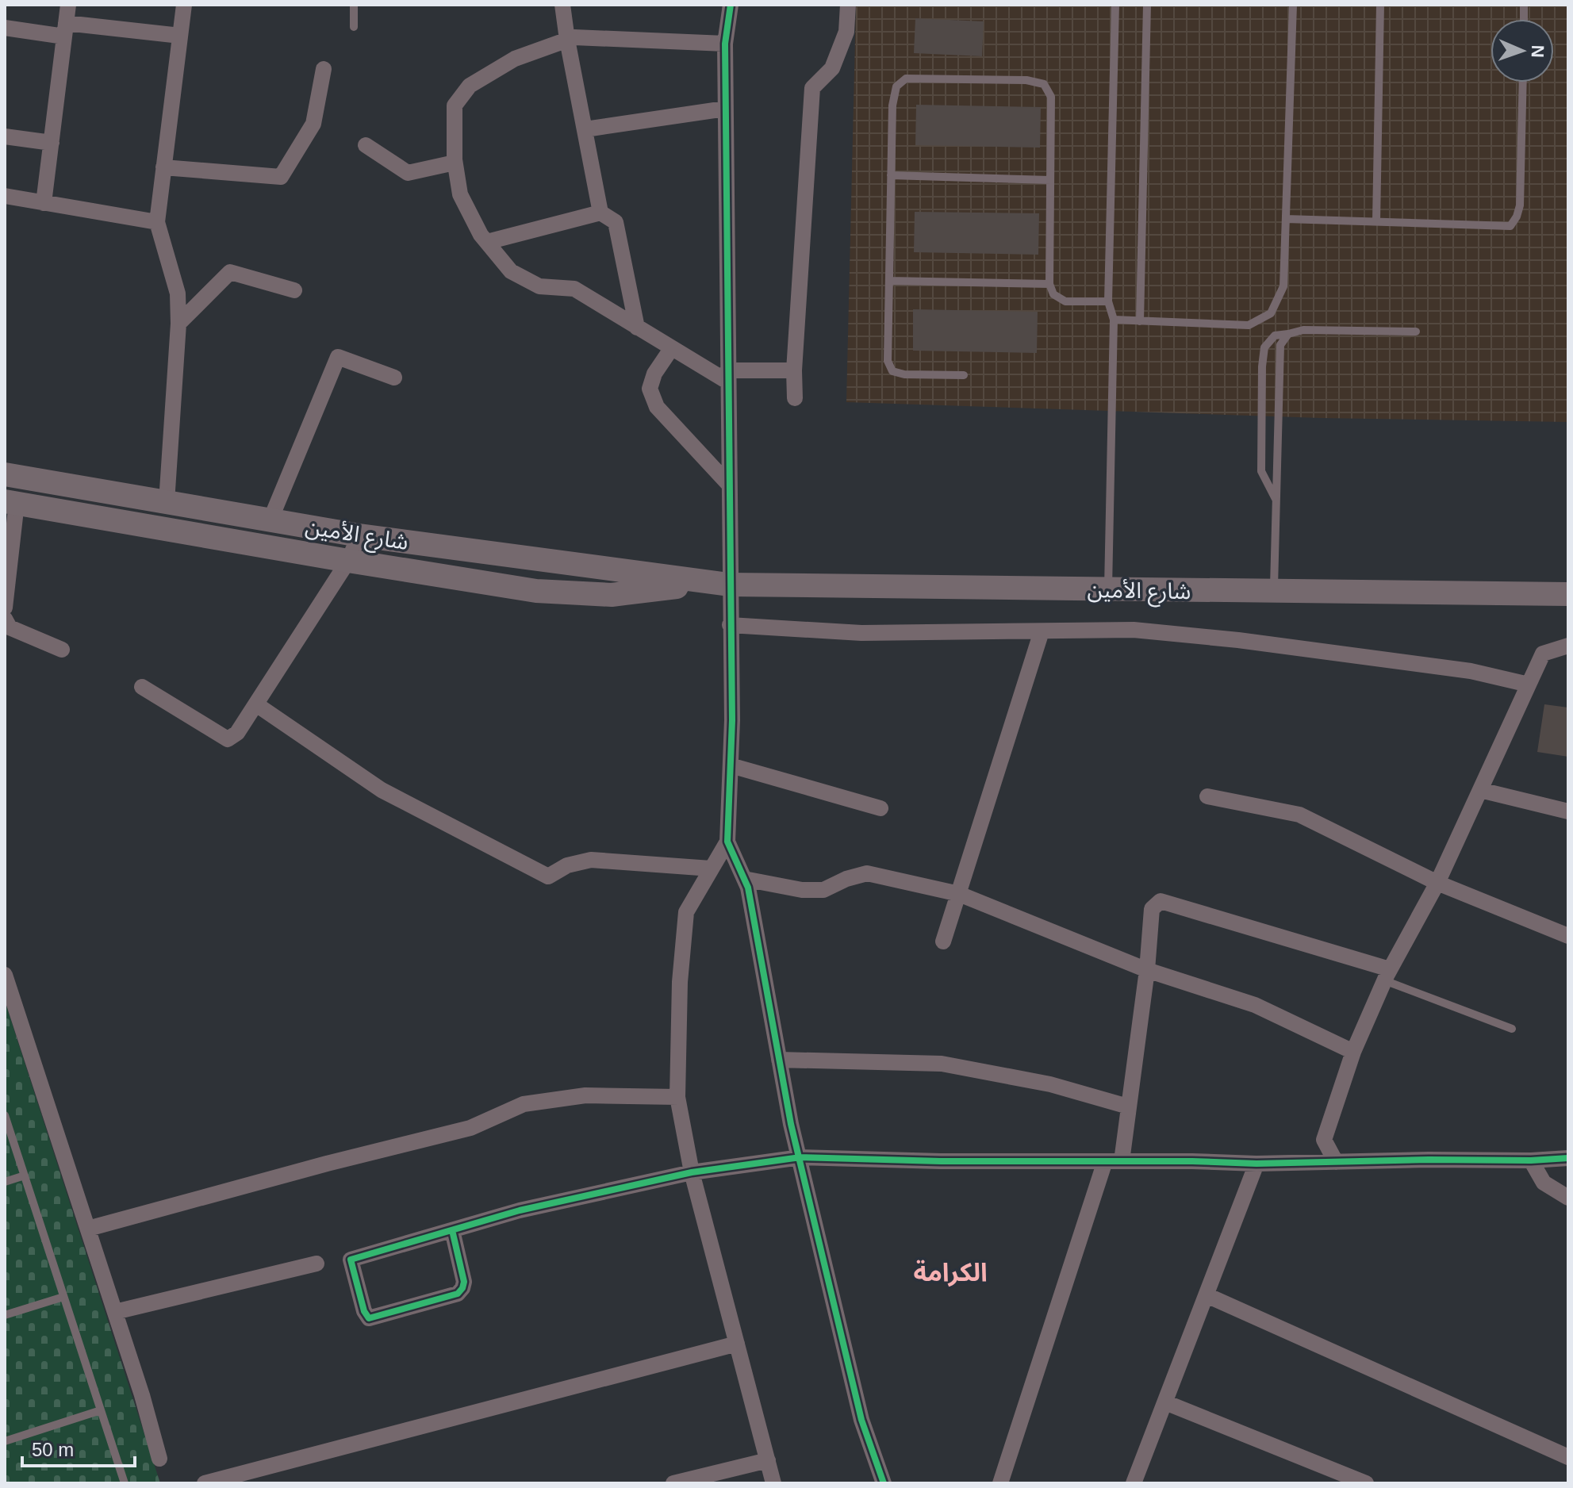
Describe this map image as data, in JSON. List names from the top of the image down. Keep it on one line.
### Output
{"streets":{"main road":["شارع الأمين"]},"districts":["الكرامة"],"scale_bar":"50 m","north":"right"}
